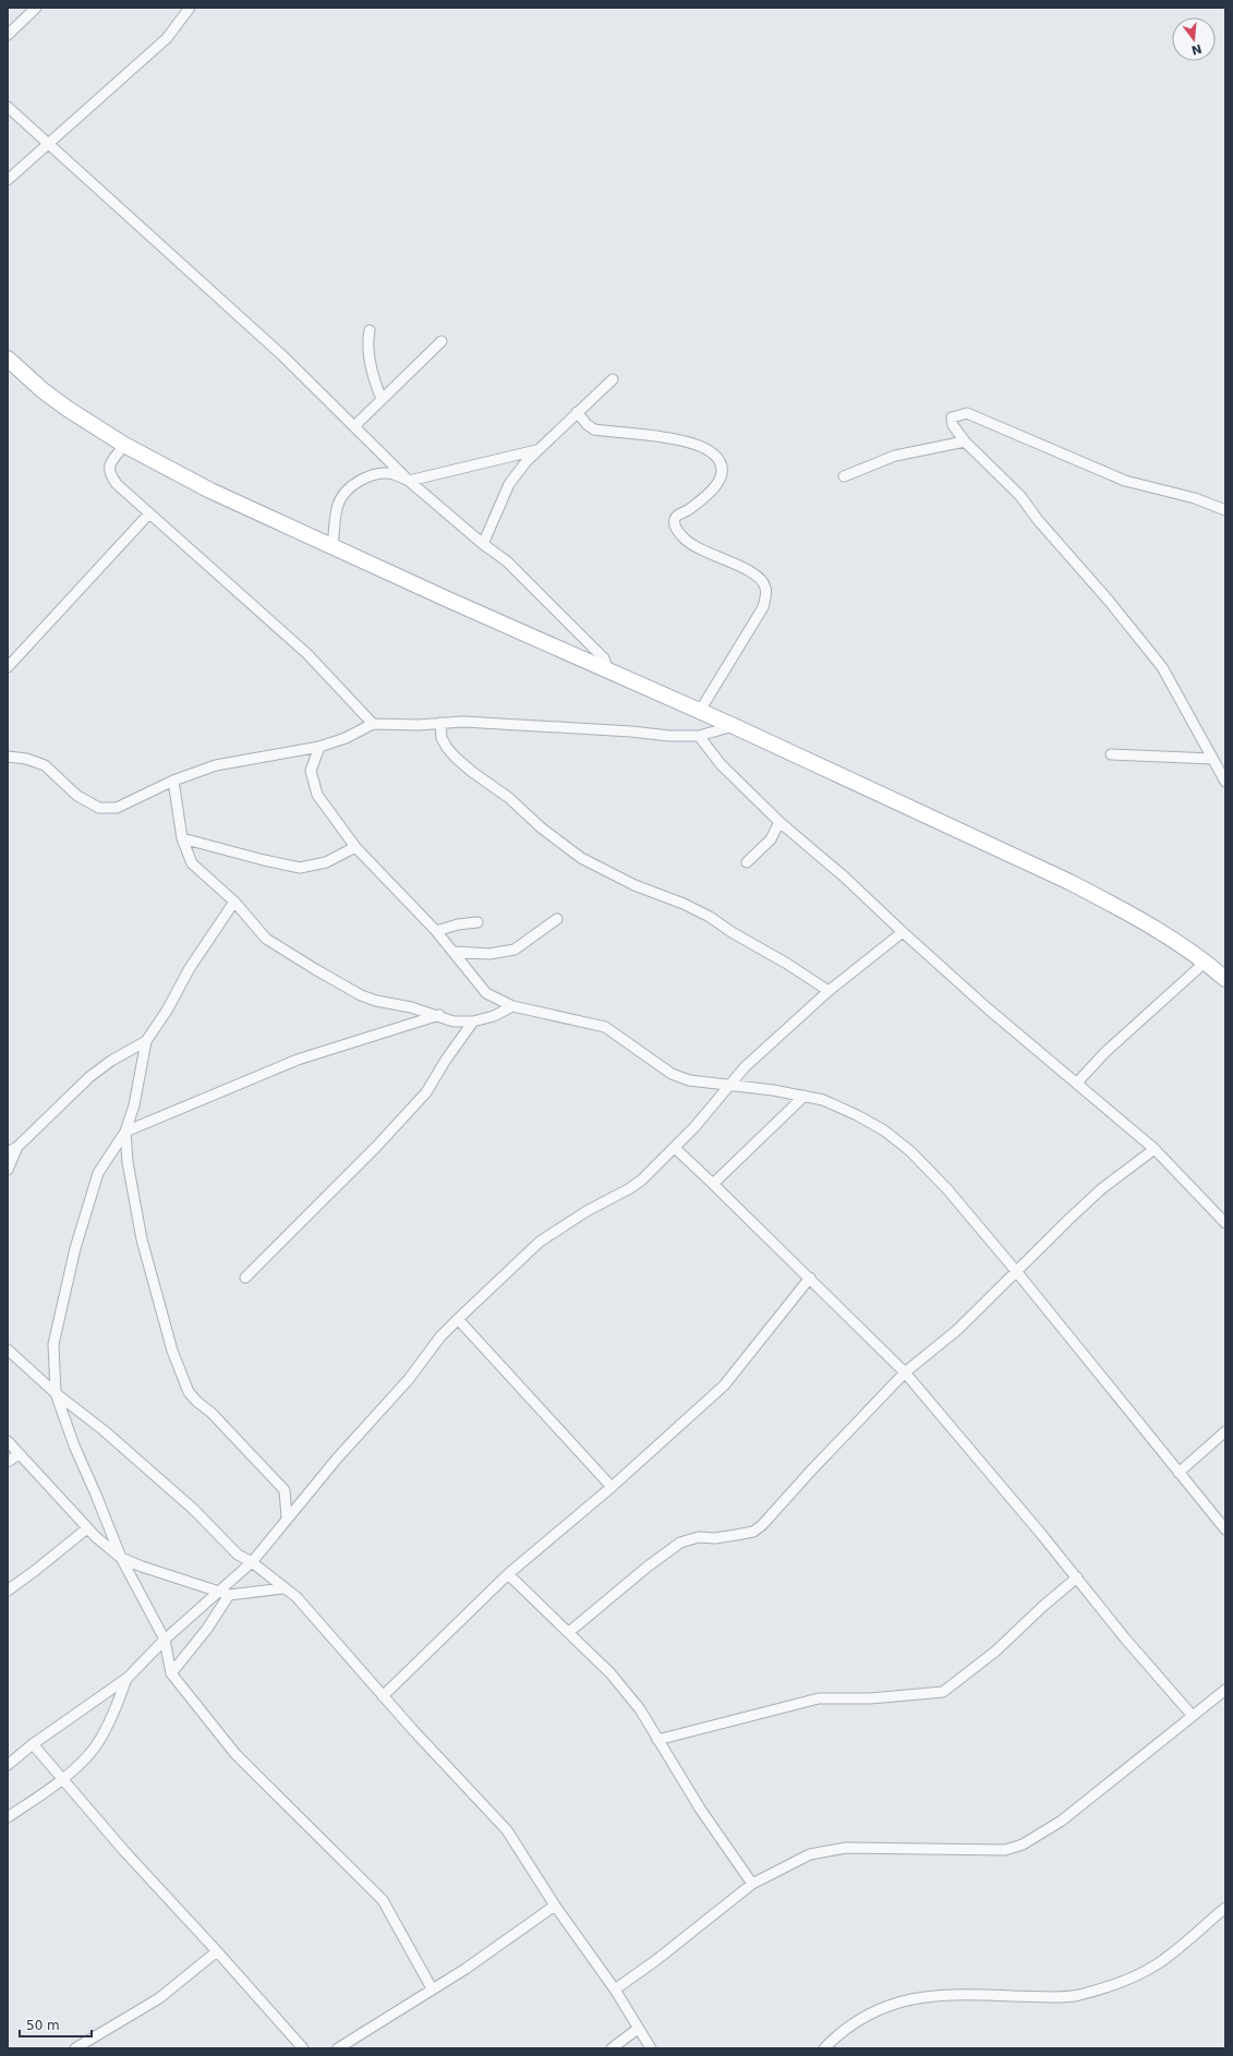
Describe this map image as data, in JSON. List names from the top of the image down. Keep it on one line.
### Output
{"scale_bar":"50 m","north":"bottom"}
